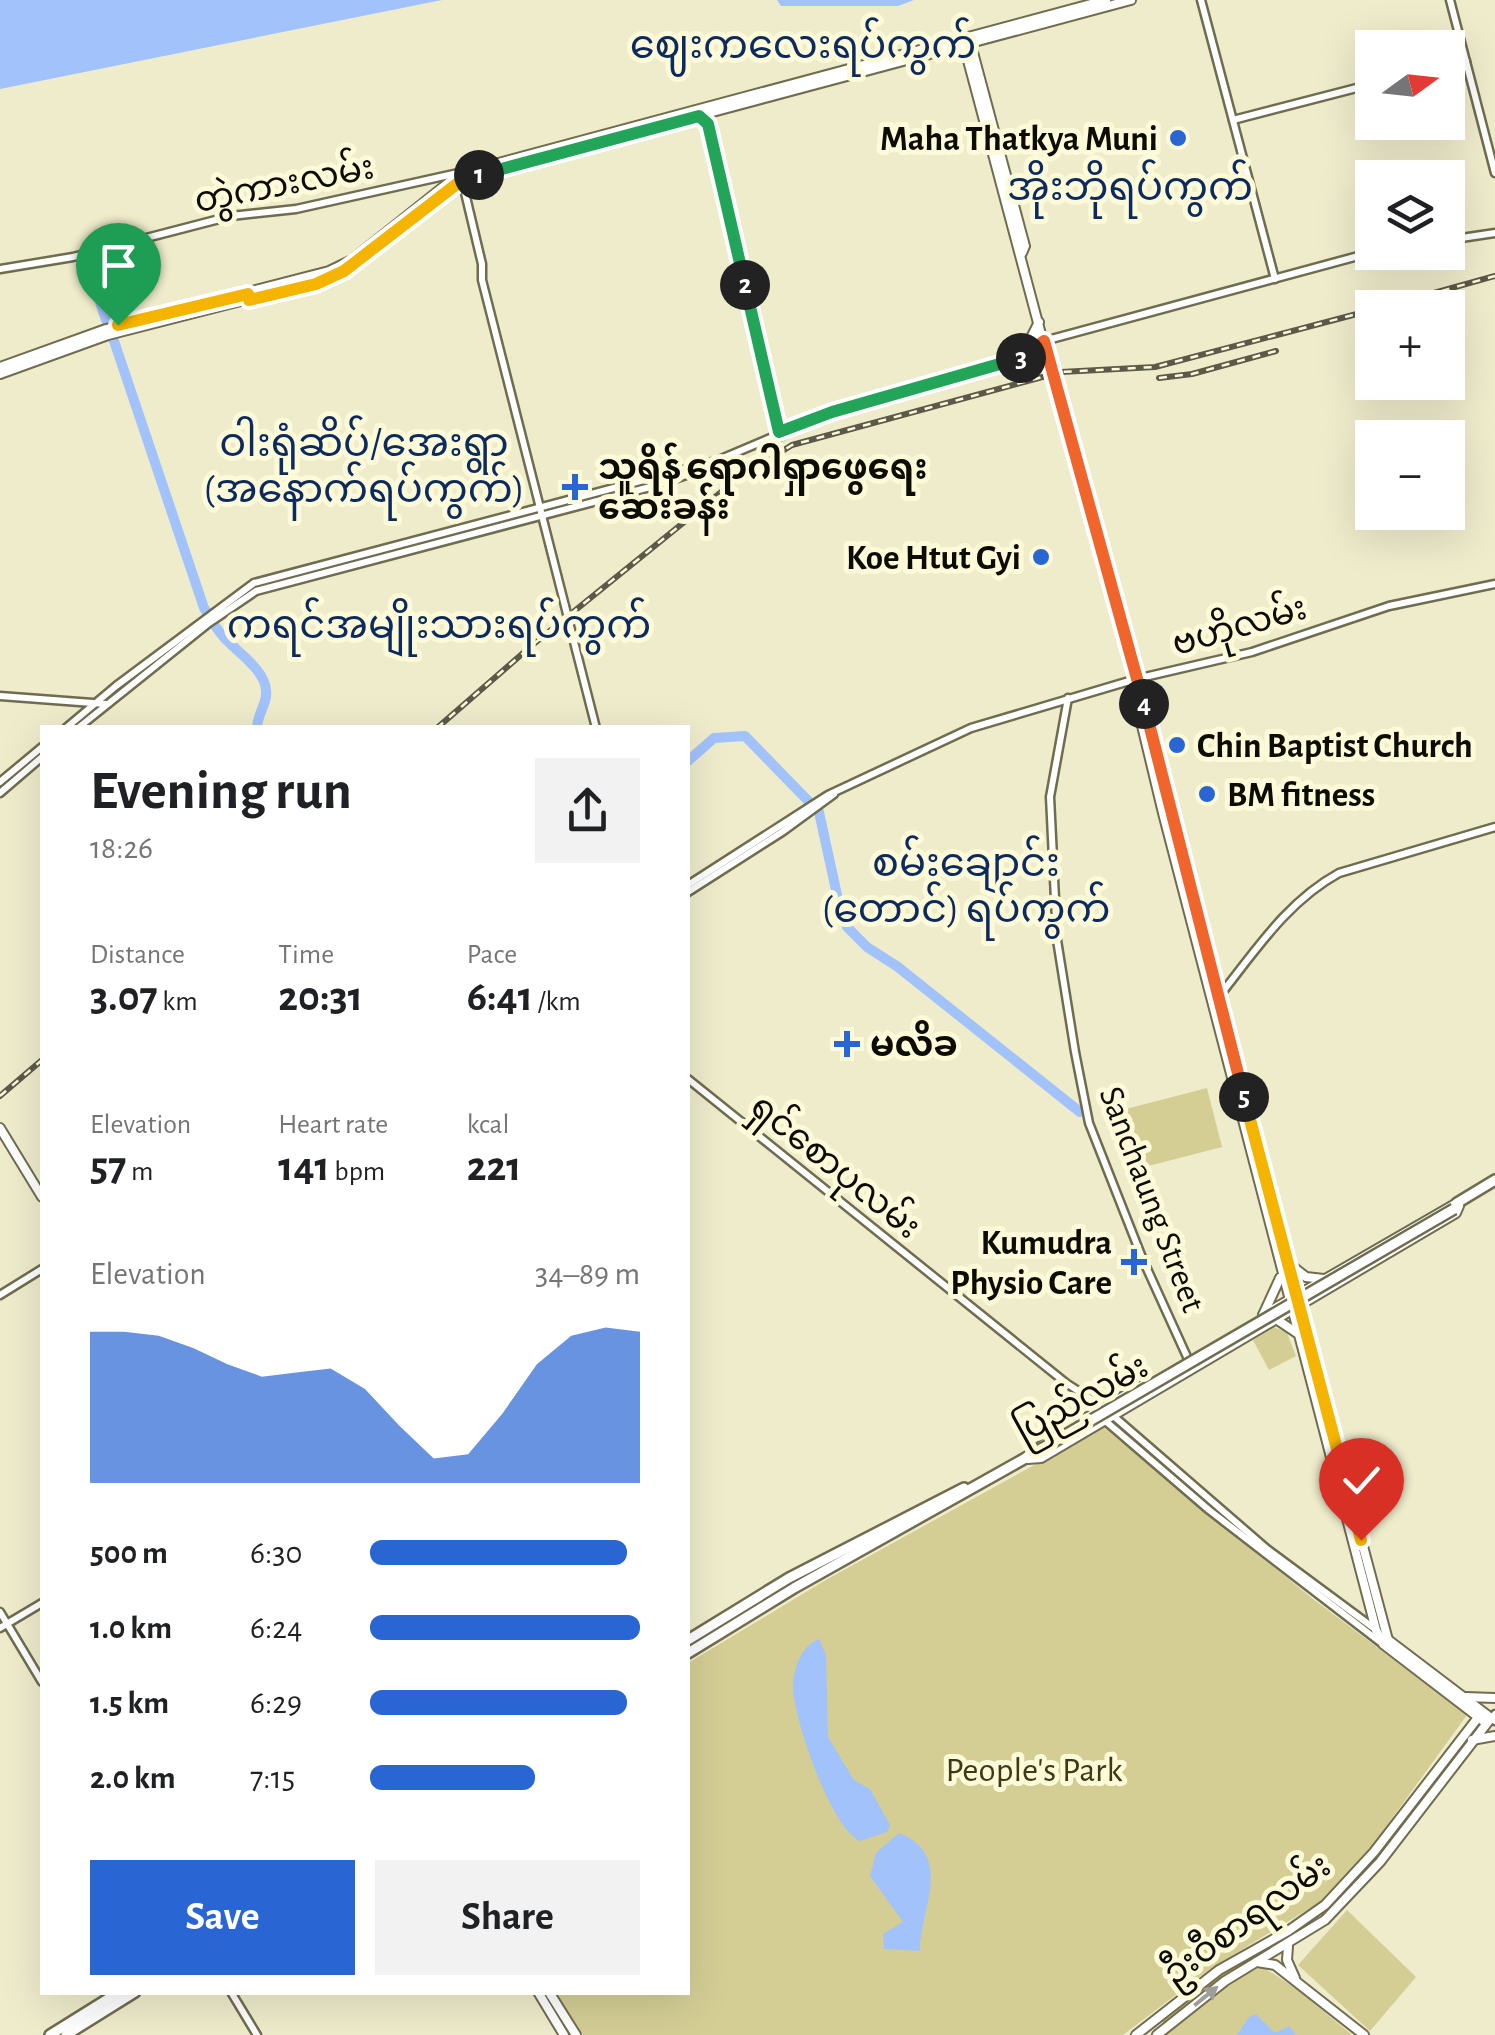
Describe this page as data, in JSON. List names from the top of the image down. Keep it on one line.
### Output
{"streets":{"highway":["ပြည်လမ်း"],"main road":["တွဲကားလမ်း","ဗဟိုလမ်း","ရှင်စောပုလမ်း","Sanchaung Street","ဦးဝီစာရလမ်း"]},"crossings":[["ဗဟိုလမ်း","Sanchaung Street"],["ရှင်စောပုလမ်း","ပြည်လမ်း"],["Sanchaung Street","ပြည်လမ်း"]],"districts":["ဈေးကလေးရပ်ကွက်","အိုးဘိုရပ်ကွက်","ဝါးရုံဆိပ်/အေးရွာ (အနောက်ရပ်ကွက်)","ကရင်အမျိုးသားရပ်ကွက်","စမ်းချောင်း (တောင်) ရပ်ကွက်"],"parks":["People's Park"],"places":{"other":["Maha Thatkya Muni","Koe Htut Gyi","Chin Baptist Church","BM fitness"],"health":["သူရိန် ရောဂါရှာဖွေရေး ဆေးခန်း","မလိခ","Kumudra Physio Care"]},"north":"right","page":{"map_buttons":["+","−"],"pins":["1","2","3","4","5"],"heading":["Evening run","18:26"],"stats":[["Distance","3.07 km"],["Time","20:31"],["Pace","6:41 /km"],["Elevation","57 m"],["Heart rate","141 bpm"],["kcal","221"]],"chart":["Elevation","34–89 m"],"list":[{"name":"500 m","note":"6:30"},{"name":"1.0 km","note":"6:24"},{"name":"1.5 km","note":"6:29"},{"name":"2.0 km","note":"7:15"}],"buttons":["Save","Share"]}}
